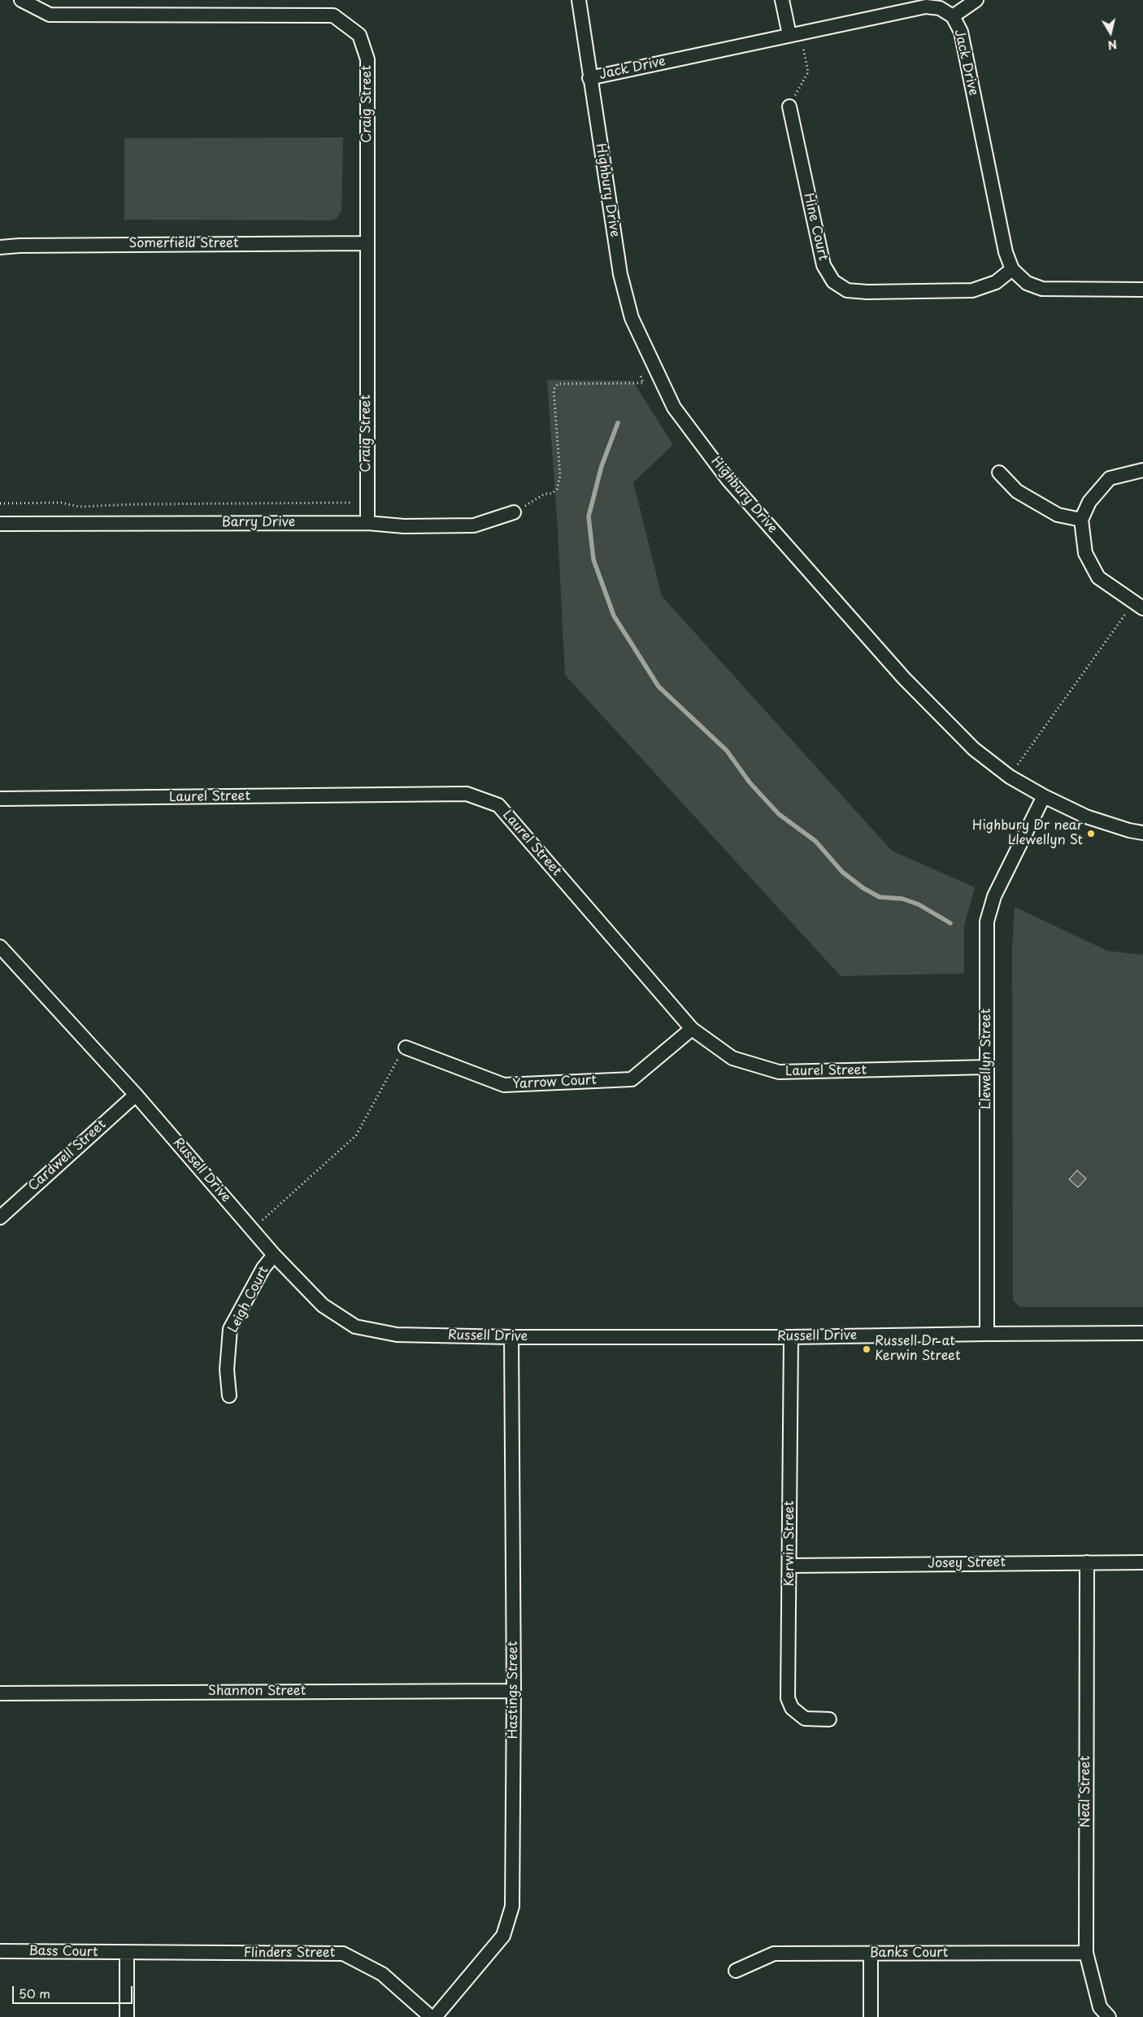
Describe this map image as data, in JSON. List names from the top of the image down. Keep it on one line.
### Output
{"streets":{"street":["Jack Drive","Craig Street","Highbury Drive","Hine Court","Somerfield Street","Barry Drive","Laurel Street","Llewellyn Street","Yarrow Court","Cardwell Street","Russell Drive","Leigh Court","Kerwin Street","Josey Street","Hastings Street","Shannon Street","Neal Street","Bass Court","Flinders Street","Banks Court"]},"crossings":[["Jack Drive","Highbury Drive"],["Jack Drive","Hine Court"],["Craig Street","Somerfield Street"],["Craig Street","Barry Drive"],["Highbury Drive","Llewellyn Street"],["Laurel Street","Llewellyn Street"],["Laurel Street","Yarrow Court"],["Llewellyn Street","Russell Drive"],["Cardwell Street","Russell Drive"],["Russell Drive","Leigh Court"],["Russell Drive","Kerwin Street"],["Russell Drive","Hastings Street"],["Kerwin Street","Josey Street"],["Josey Street","Neal Street"],["Hastings Street","Shannon Street"],["Neal Street","Banks Court"],["Bass Court","Flinders Street"]],"places":["Highbury Dr near Llewellyn St","Russell Dr at Kerwin Street"],"scale_bar":"50 m","north":"bottom"}
